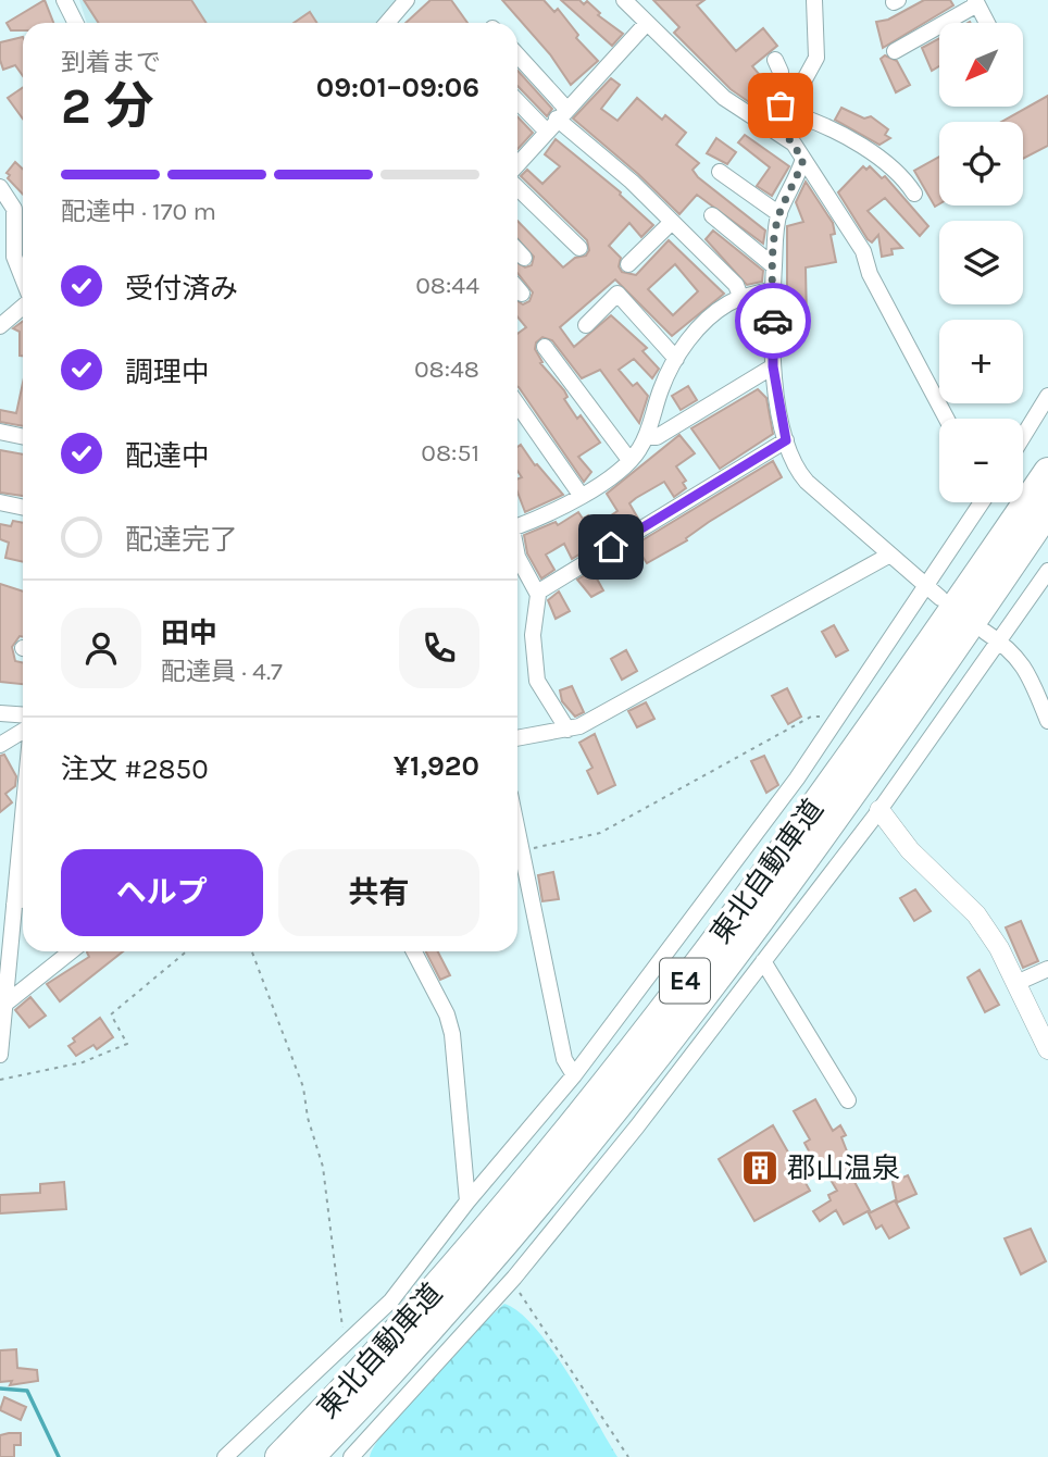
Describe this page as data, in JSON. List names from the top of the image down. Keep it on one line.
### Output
{"streets":{"highway":["東北自動車道","E4"]},"places":{"building":["郡山温泉"]},"north":"bottom left","page":{"map_buttons":["+","−"],"heading":["2 分","到着まで","09:01–09:06"],"panel":["田中","配達員 · 4.7","注文 #2850","¥1,920"],"bar":"配達中 · 170 m","list":[["受付済み","08:44"],["調理中","08:48"],["配達中","08:51"],"配達完了"],"buttons":["ヘルプ","共有"]}}
